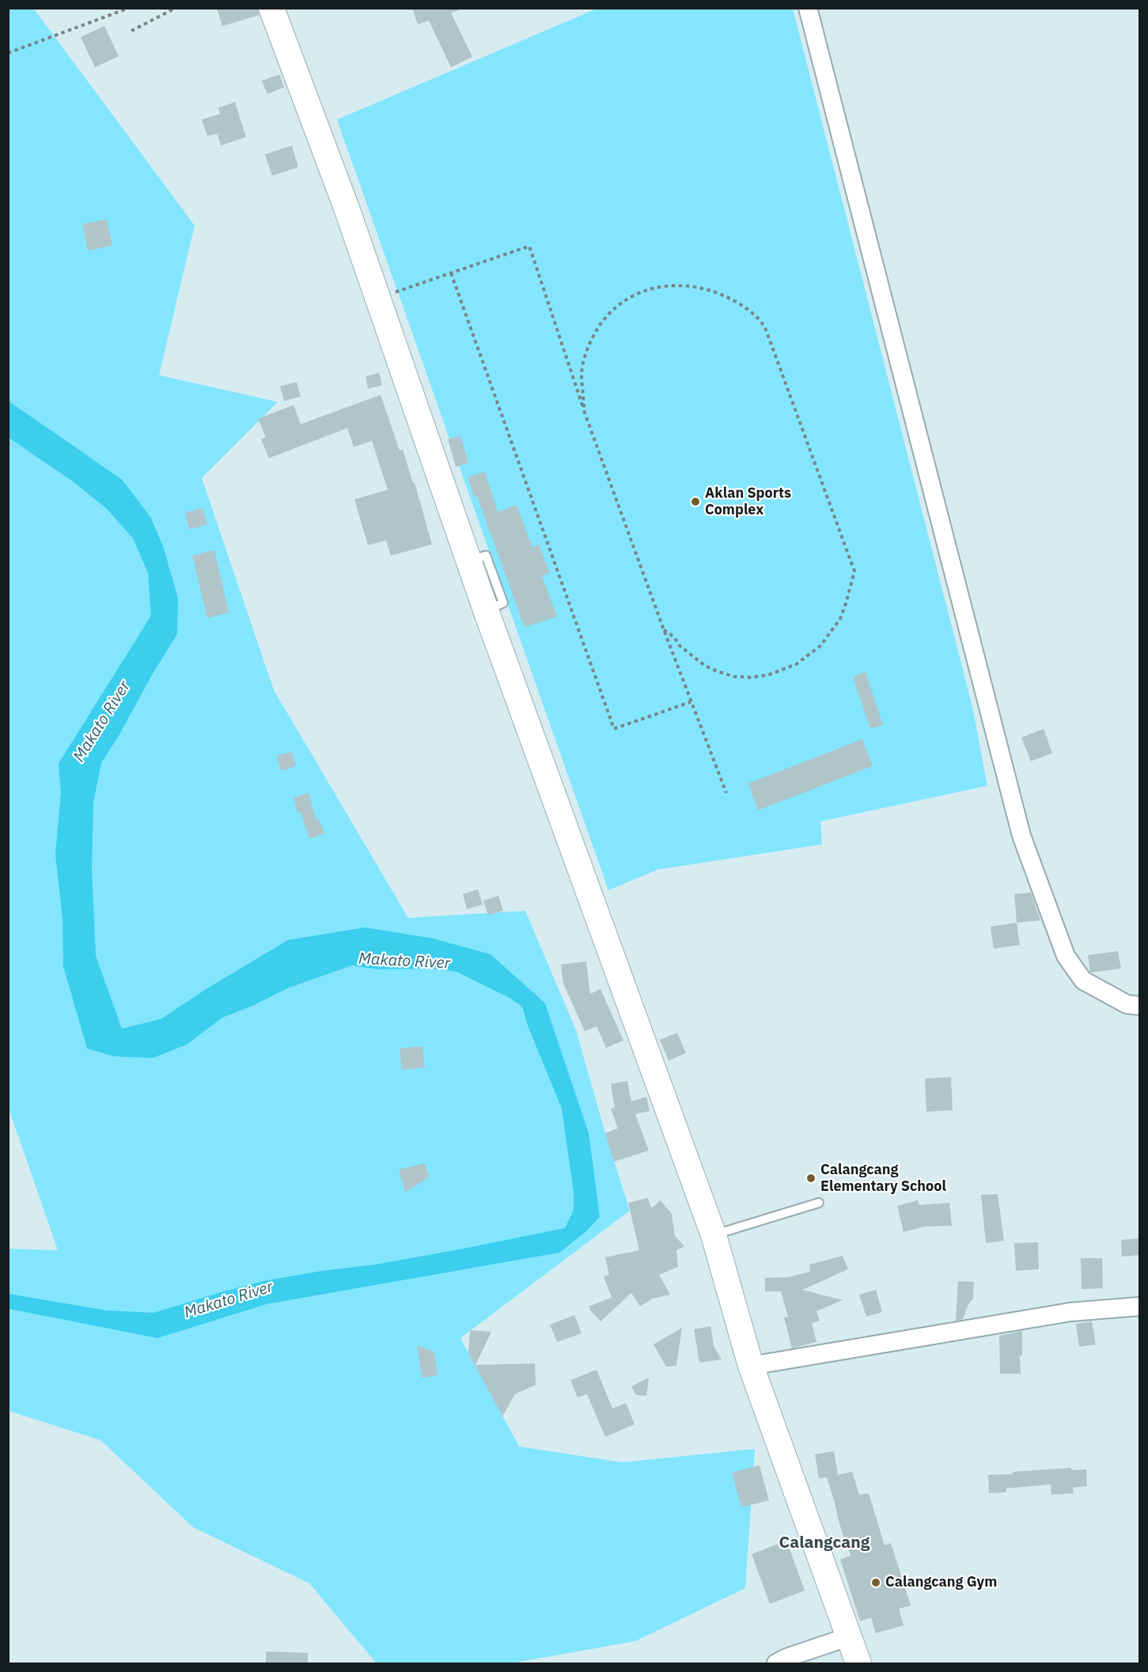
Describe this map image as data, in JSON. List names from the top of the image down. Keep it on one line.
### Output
{"districts":["Calangcang"],"water":["Makato River"],"places":["Aklan Sports Complex","Calangcang Elementary School","Calangcang Gym"]}
